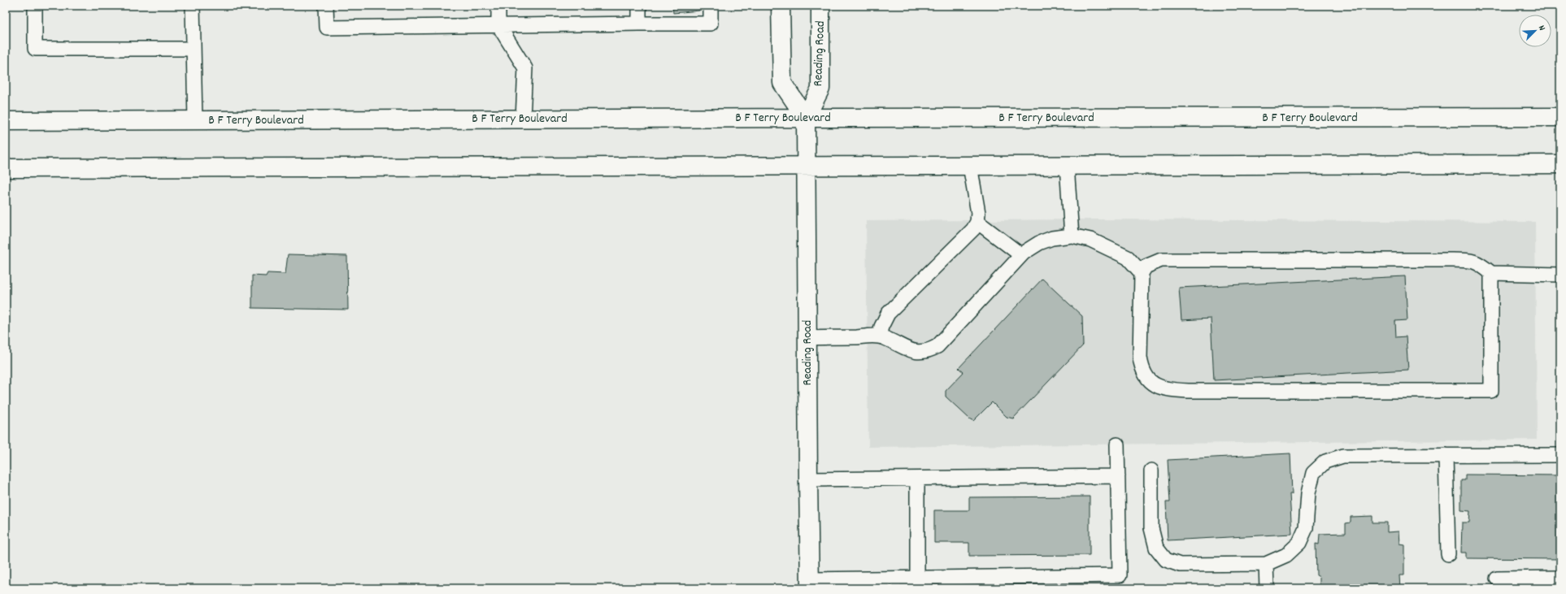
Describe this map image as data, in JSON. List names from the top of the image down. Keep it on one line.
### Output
{"streets":{"main road":["Reading Road","B F Terry Boulevard"]},"crossings":[["Reading Road","B F Terry Boulevard"]],"north":"top right"}
